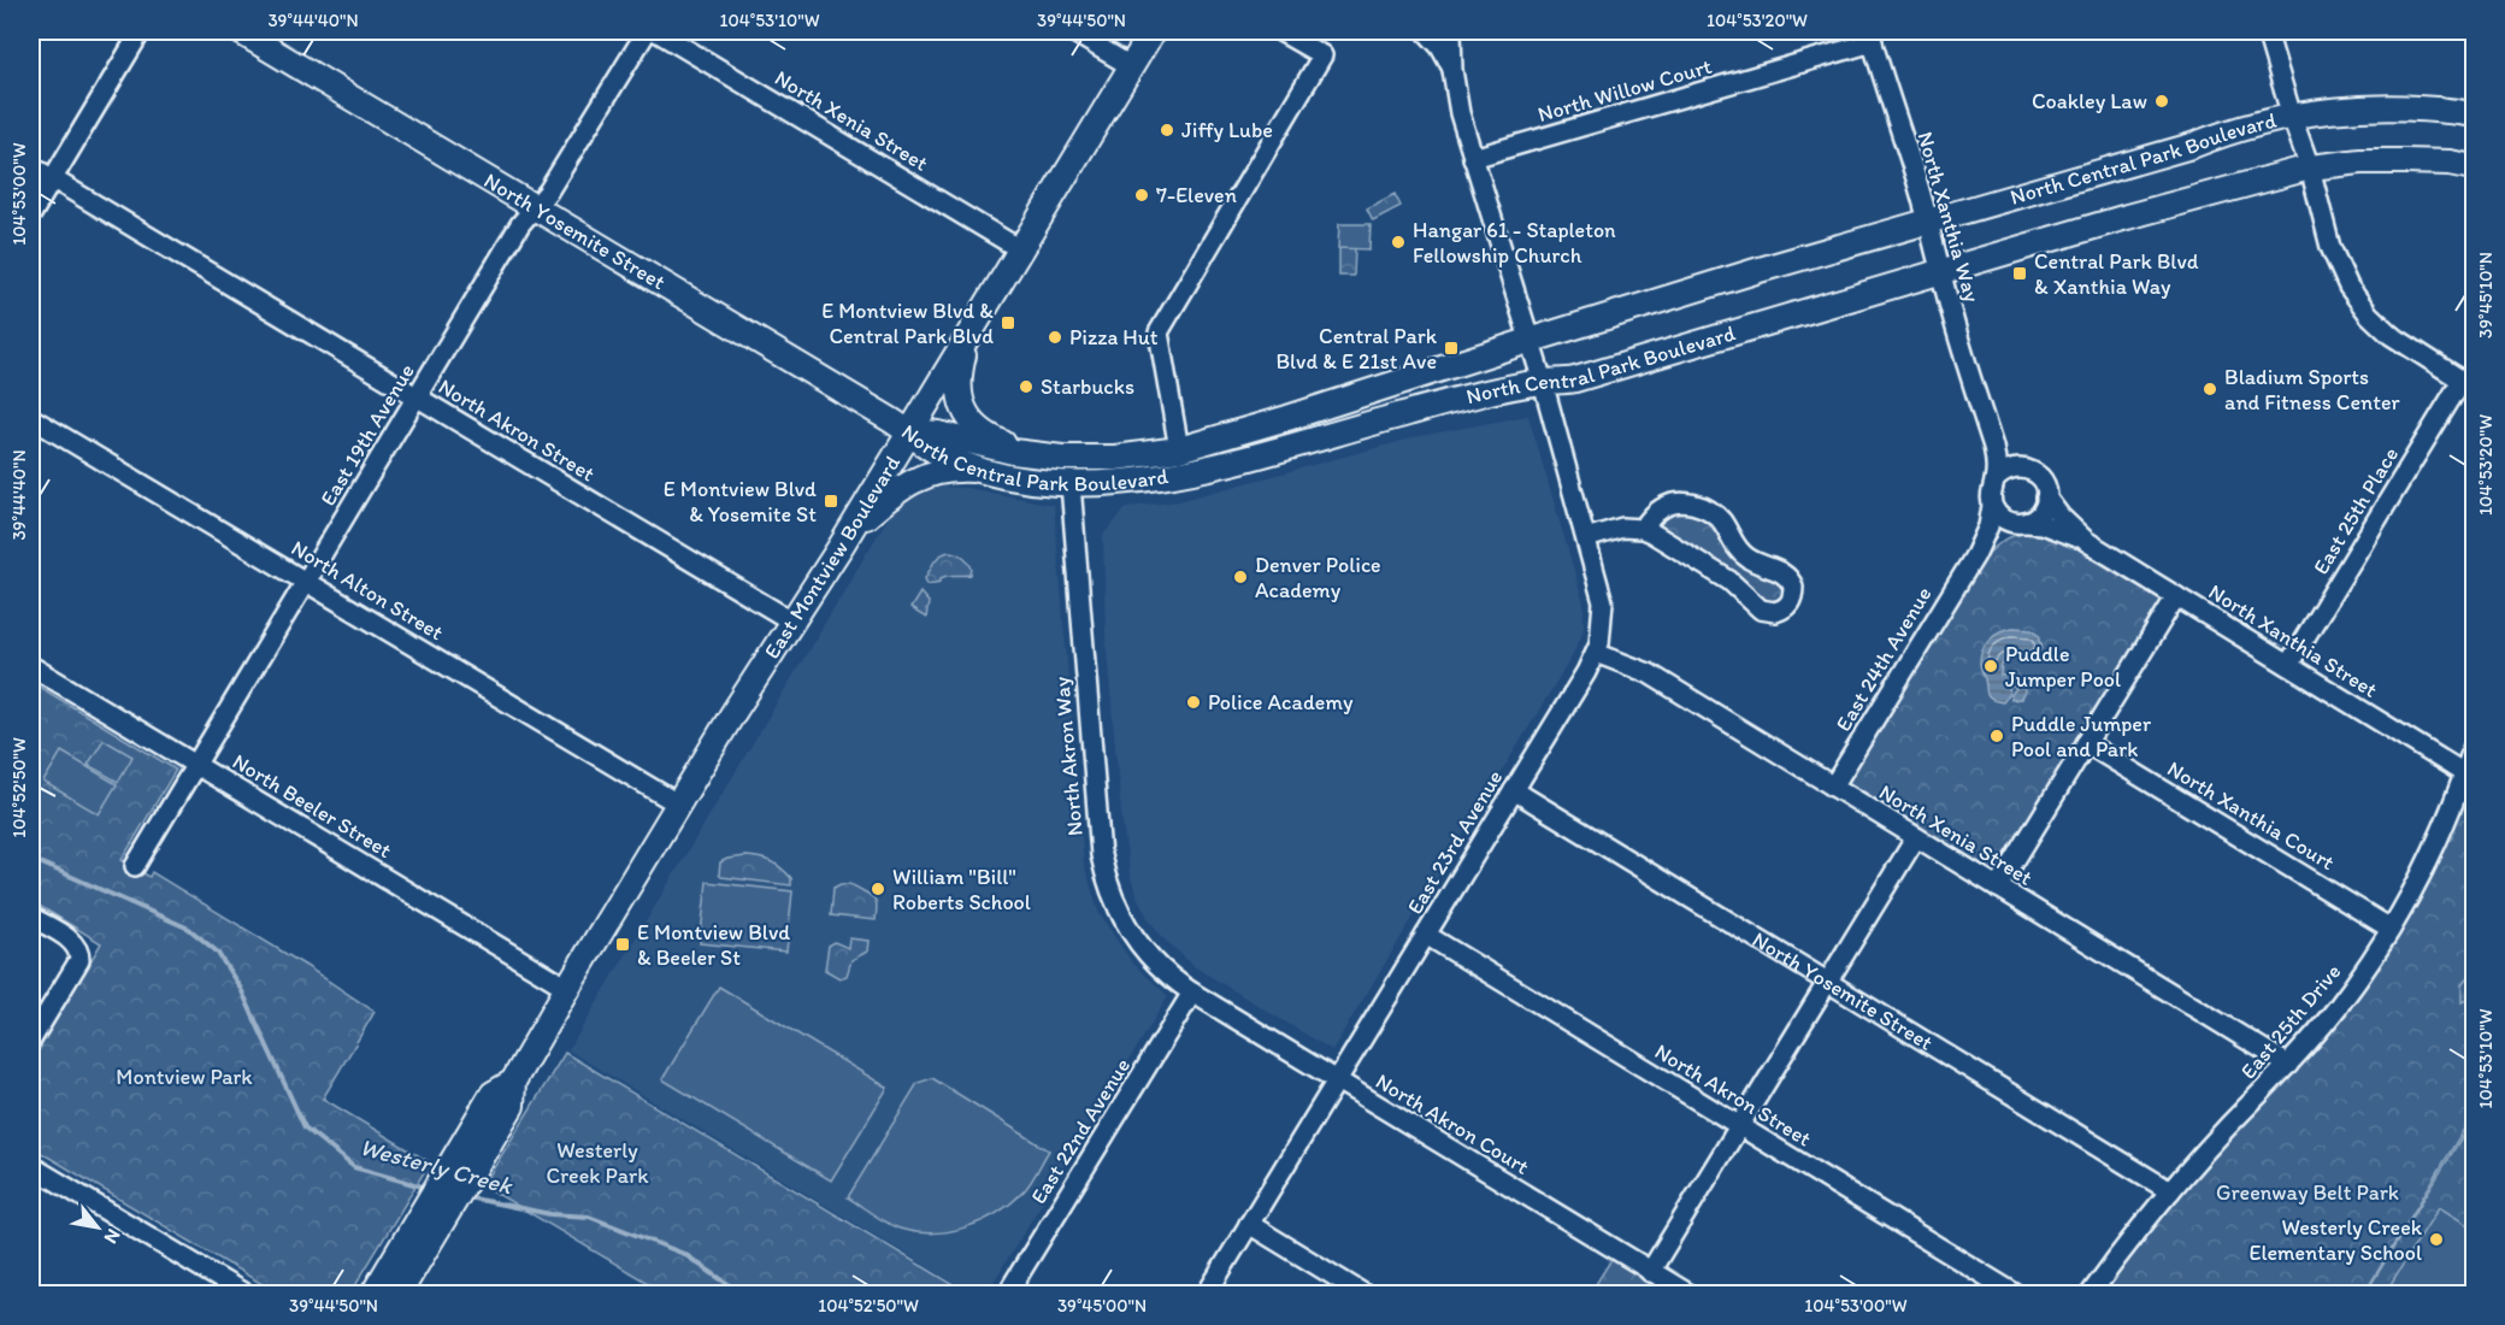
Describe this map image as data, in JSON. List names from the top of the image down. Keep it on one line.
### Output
{"streets":{"main road":["North Central Park Boulevard","North Yosemite Street","East Montview Boulevard"],"street":["North Willow Court","North Xenia Street","North Xanthia Way","North Akron Street","East 19th Avenue","East 25th Place","North Alton Street","North Xanthia Street","East 24th Avenue","North Akron Way","North Beeler Street","North Xanthia Court","East 23rd Avenue","East 25th Drive","North Akron Court","East 22nd Avenue"]},"crossings":[["North Willow Court","North Xanthia Way"],["North Willow Court","East 23rd Avenue"],["North Xenia Street","East Montview Boulevard"],["North Xenia Street","East 24th Avenue"],["North Xenia Street","East 23rd Avenue"],["North Xenia Street","East 25th Drive"],["North Central Park Boulevard","North Xanthia Way"],["North Central Park Boulevard","North Yosemite Street"],["North Central Park Boulevard","East Montview Boulevard"],["North Central Park Boulevard","North Akron Way"],["North Central Park Boulevard","East 23rd Avenue"],["North Xanthia Way","North Xanthia Street"],["North Xanthia Way","East 24th Avenue"],["North Yosemite Street","East 19th Avenue"],["North Yosemite Street","East Montview Boulevard"],["North Yosemite Street","East 23rd Avenue"],["North Yosemite Street","East 25th Drive"],["North Akron Street","East 19th Avenue"],["North Akron Street","East Montview Boulevard"],["North Akron Street","East 23rd Avenue"],["East 19th Avenue","North Alton Street"],["East 19th Avenue","North Beeler Street"],["East 25th Place","North Xanthia Street"],["East Montview Boulevard","North Alton Street"],["East Montview Boulevard","North Beeler Street"],["North Xanthia Street","East 24th Avenue"],["North Xanthia Street","East 25th Drive"],["North Akron Way","North Akron Court"],["North Akron Way","East 22nd Avenue"],["North Xanthia Court","East 25th Drive"],["East 23rd Avenue","North Akron Court"],["North Akron Court","East 22nd Avenue"]],"water":["Westerly Creek"],"parks":["Montview Park","Westerly Creek Park","Greenway Belt Park"],"places":{"other":["Coakley Law","Jiffy Lube","7-Eleven","Hangar 61 - Stapleton Fellowship Church","Pizza Hut","Starbucks","Bladium Sports and Fitness Center","Denver Police Academy","Puddle Jumper Pool","Police Academy","Puddle Jumper Pool and Park","William \"Bill\" Roberts School","Westerly Creek Elementary School"],"transit":["Central Park Blvd & Xanthia Way","E Montview Blvd & Central Park Blvd","Central Park Blvd & E 21st Ave","E Montview Blvd & Yosemite St","E Montview Blvd & Beeler St"]},"north":"bottom right","coordinates":["39°44'40\"N","104°53'10\"W","39°44'50\"N","104°53'20\"W","104°53'00\"W","39°45'10\"N","104°52'50\"W","39°45'00\"N"]}
